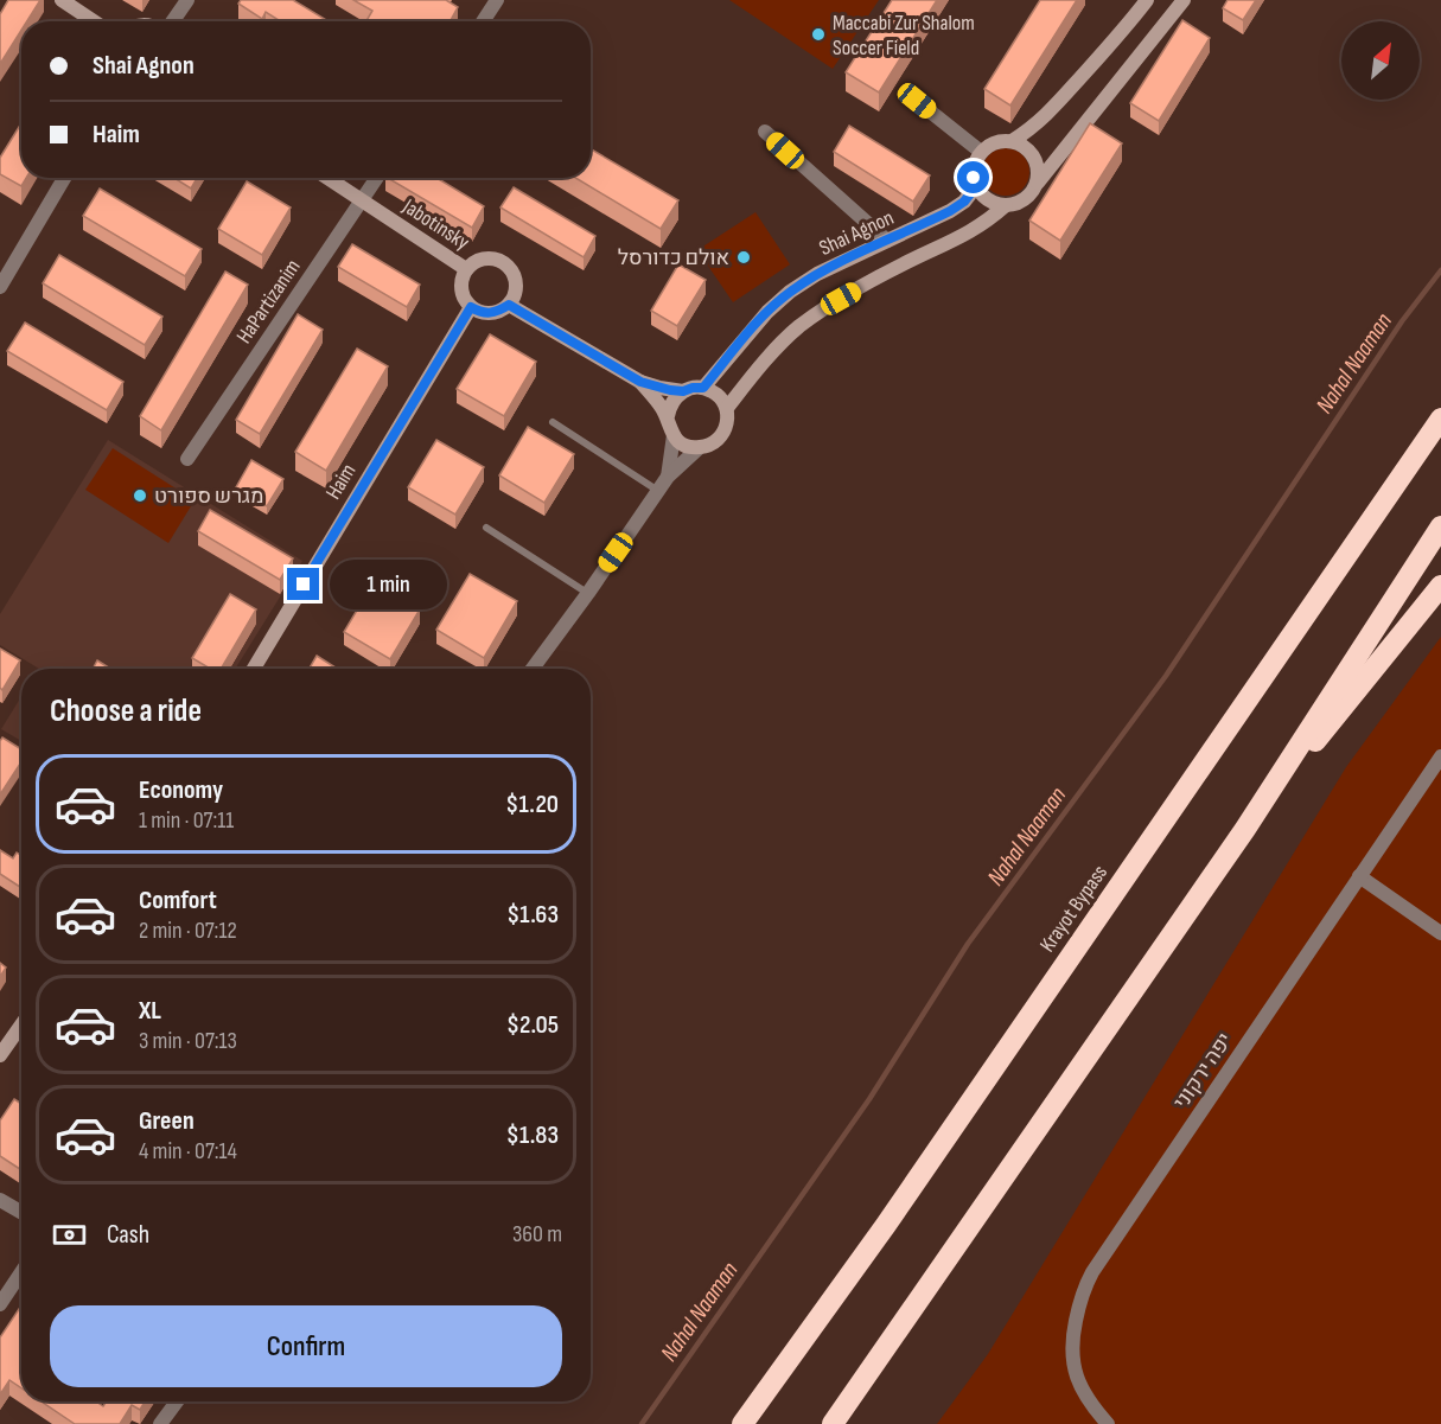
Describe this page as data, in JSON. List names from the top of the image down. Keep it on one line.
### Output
{"streets":{"highway":["Krayot Bypass"],"street":["Jabotinsky","Shai Agnon","HaPartizanim","Haim","יפה ירקוני"]},"crossings":[["Jabotinsky","HaPartizanim"],["Jabotinsky","Haim"]],"water":["Nahal Naaman"],"places":["Maccabi Zur Shalom Soccer Field","אולם כדורסל","מגרש ספורט"],"north":"top right","page":{"banner":["Shai Agnon","Haim"],"bubble":"1 min","heading":"Choose a ride","list":[{"name":"Economy","note":"1 min · 07:11","value":"$1.20"},{"name":"Comfort","note":"2 min · 07:12","value":"$1.63"},{"name":"XL","note":"3 min · 07:13","value":"$2.05"},{"name":"Green","note":"4 min · 07:14","value":"$1.83"}],"pay":["Cash","360 m"],"buttons":"Confirm"}}
